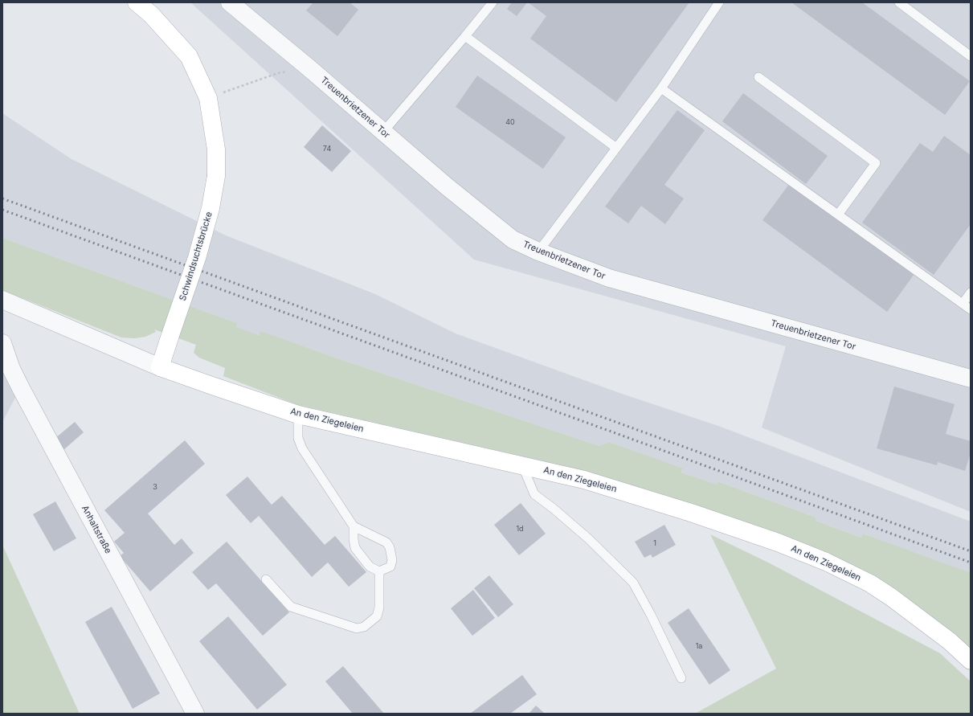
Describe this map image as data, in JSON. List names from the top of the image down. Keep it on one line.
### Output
{"streets":{"street":["Treuenbrietzener Tor","Schwindsuchtsbrücke","An den Ziegeleien","Anhaltstraße"]},"crossings":[["Schwindsuchtsbrücke","An den Ziegeleien"]],"house_numbers":["40","74","3","1d","1","1a"]}
